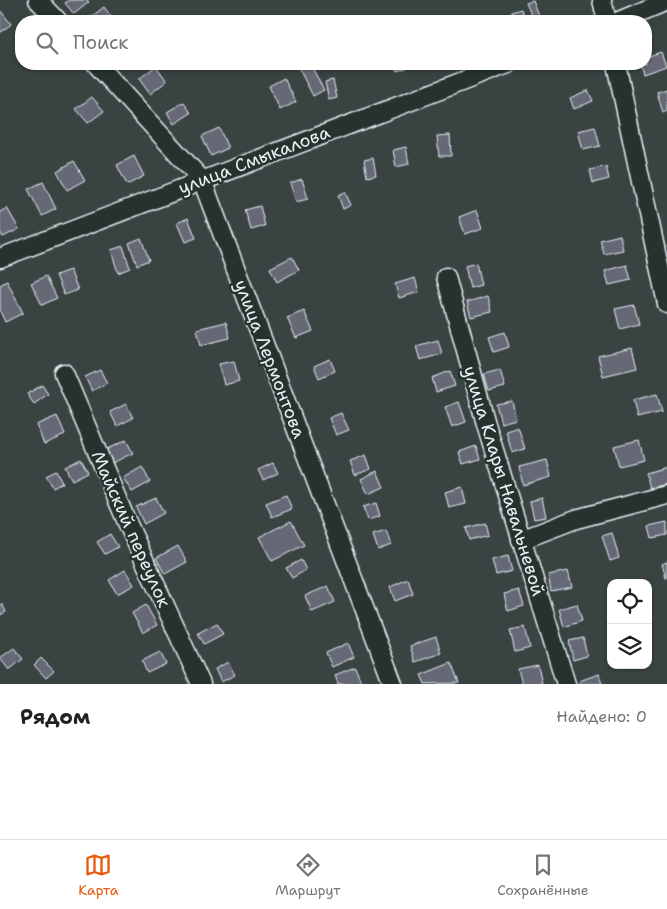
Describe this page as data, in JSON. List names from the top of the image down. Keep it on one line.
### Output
{"streets":{"street":["улица Смыкалова","улица Лермонтова","улица Клары Навальневой","Майский переулок"]},"crossings":[["улица Смыкалова","улица Лермонтова"]],"page":{"search":"Поиск","heading":["Рядом","Найдено: 0"],"nav":["Карта","Маршрут","Сохранённые"]}}
